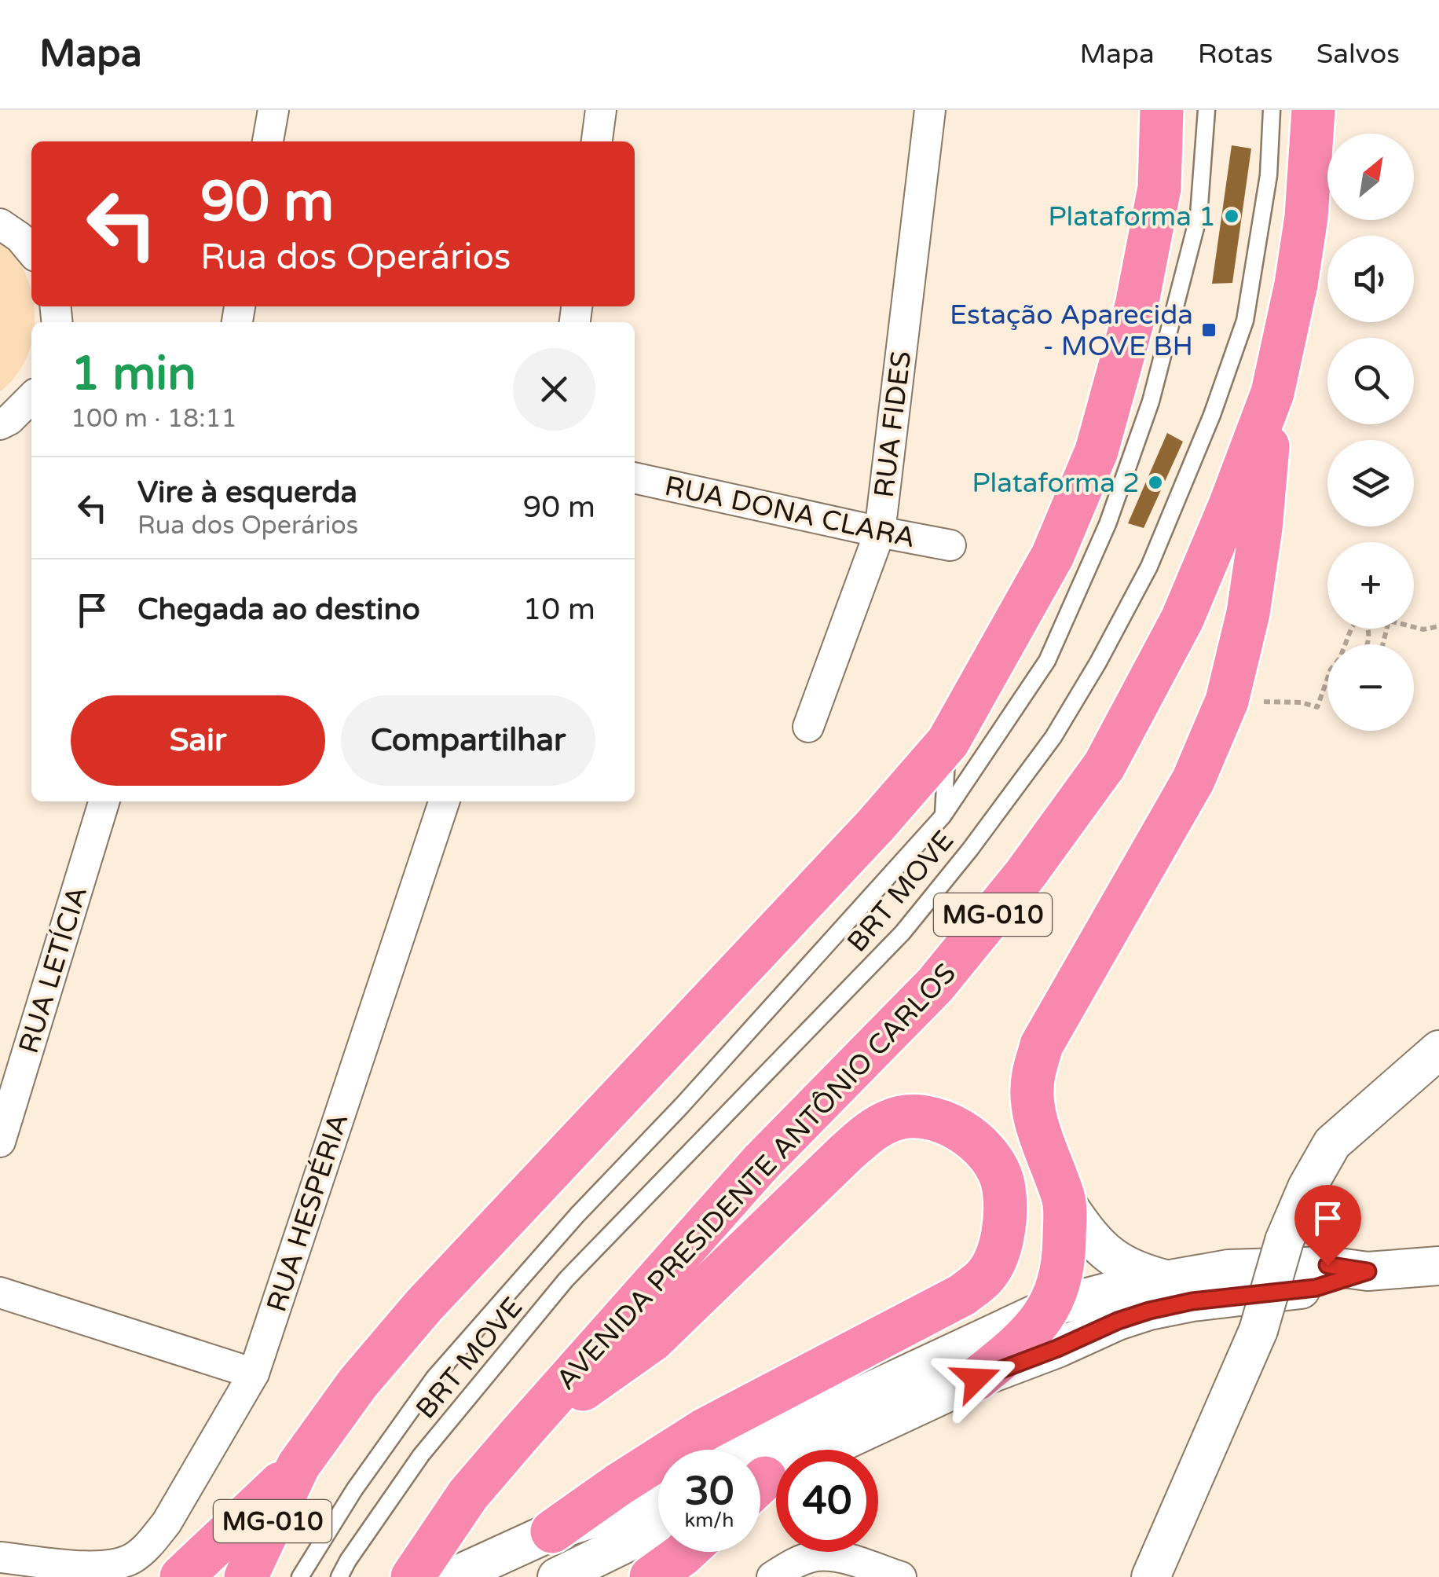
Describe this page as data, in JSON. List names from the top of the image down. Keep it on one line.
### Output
{"streets":{"highway":["MG-010","AVENIDA PRESIDENTE ANTÔNIO CARLOS"],"street":["RUA FIDES","RUA DONA CLARA","RUA LETÍCIA","RUA HESPÉRIA"],"lane":["BRT MOVE"]},"crossings":[["RUA FIDES","RUA DONA CLARA"]],"places":{"other":["Plataforma 1","Plataforma 2"],"transit":["Estação Aparecida - MOVE BH"]},"north":"top right","page":{"header":"Mapa","nav":["Mapa","Rotas","Salvos"],"map_buttons":["+","−"],"turn":["90 m","Rua dos Operários"],"heading":["1 min","100 m · 18:11"],"list":[{"name":"Vire à esquerda","note":"Rua dos Operários","value":"90 m"},{"name":"Chegada ao destino","value":"10 m"}],"buttons":["Sair","Compartilhar"],"speed":"30 km/h","limit":"40"}}
